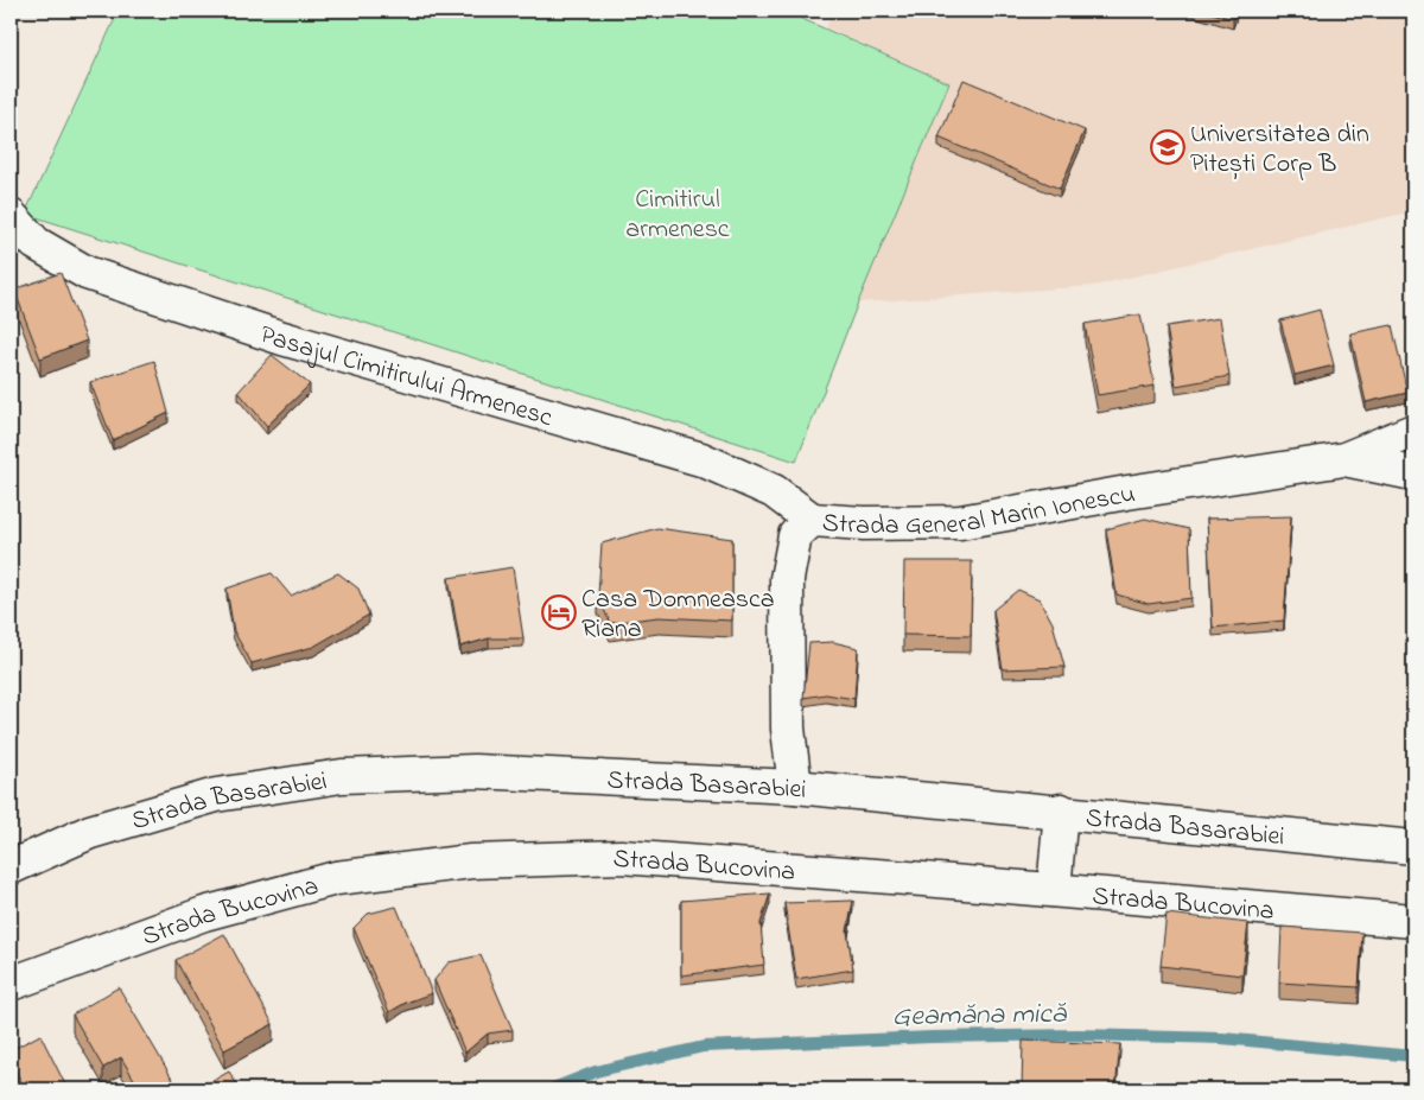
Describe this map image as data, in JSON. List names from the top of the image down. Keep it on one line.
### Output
{"streets":{"street":["Pasajul Cimitirului Armenesc","Strada General Marin Ionescu","Strada Basarabiei","Strada Bucovina"]},"crossings":[["Pasajul Cimitirului Armenesc","Strada General Marin Ionescu"],["Strada General Marin Ionescu","Strada Basarabiei"]],"water":["Geamăna mică"],"parks":["Cimitirul armenesc"],"places":{"school or university":["Universitatea din Pitești Corp B"],"hotel":["Casa Domneasca Riana"]}}
